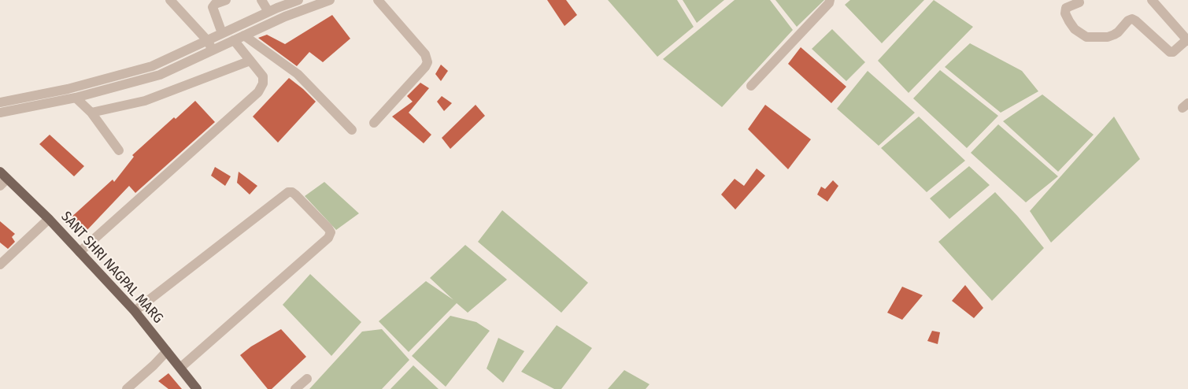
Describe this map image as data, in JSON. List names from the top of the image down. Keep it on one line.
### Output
{"streets":{"main road":["SANT SHRI NAGPAL MARG"]}}
